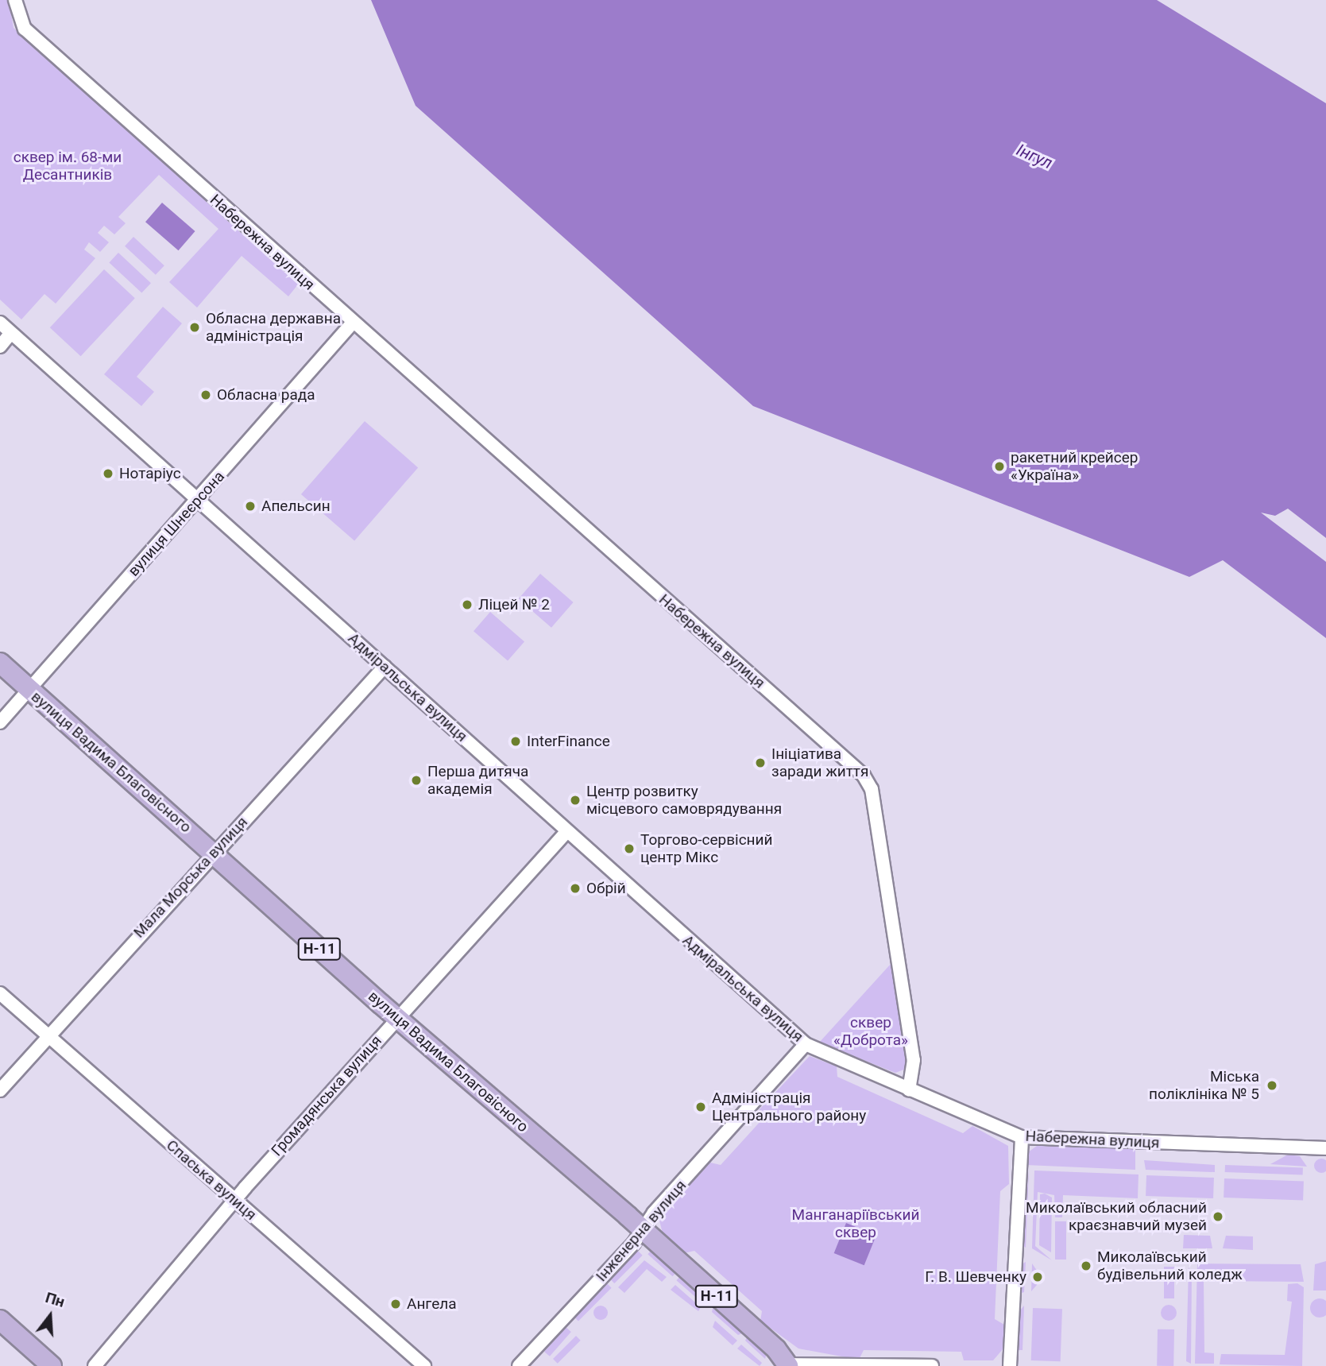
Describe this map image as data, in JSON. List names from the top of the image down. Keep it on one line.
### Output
{"streets":{"main road":["вулиця Вадима Благовісного","Н-11"],"street":["Набережна вулиця","вулиця Шнеєрсона","Адміральська вулиця","Мала Морська вулиця","Громадянська вулиця","Спаська вулиця","Інженерна вулиця"]},"crossings":[["Набережна вулиця","вулиця Шнеєрсона"],["Набережна вулиця","Адміральська вулиця"],["вулиця Шнеєрсона","Адміральська вулиця"],["вулиця Шнеєрсона","вулиця Вадима Благовісного"],["Адміральська вулиця","Мала Морська вулиця"],["Адміральська вулиця","Громадянська вулиця"],["Адміральська вулиця","Інженерна вулиця"],["вулиця Вадима Благовісного","Мала Морська вулиця"],["вулиця Вадима Благовісного","Громадянська вулиця"],["вулиця Вадима Благовісного","Інженерна вулиця"],["Мала Морська вулиця","Спаська вулиця"],["Громадянська вулиця","Спаська вулиця"]],"water":["Інгул"],"parks":["сквер ім. 68-ми Десантників","сквер «Доброта»","Манганаріївський сквер"],"places":["Обласна державна адміністрація","Обласна рада","ракетний крейсер «Україна»","Нотаріус","Апельсин","Ліцей № 2","InterFinance","Ініціатива заради життя","Перша дитяча академія","Центр розвитку місцевого самоврядування","Торгово-сервісний центр Мікс","Обрій","Міська поліклініка № 5","Адміністрація Центрального району","Миколаївський обласний краєзнавчий музей","Миколаївський будівельний коледж","Г. В. Шевченку","Ангела"],"north":"top"}
